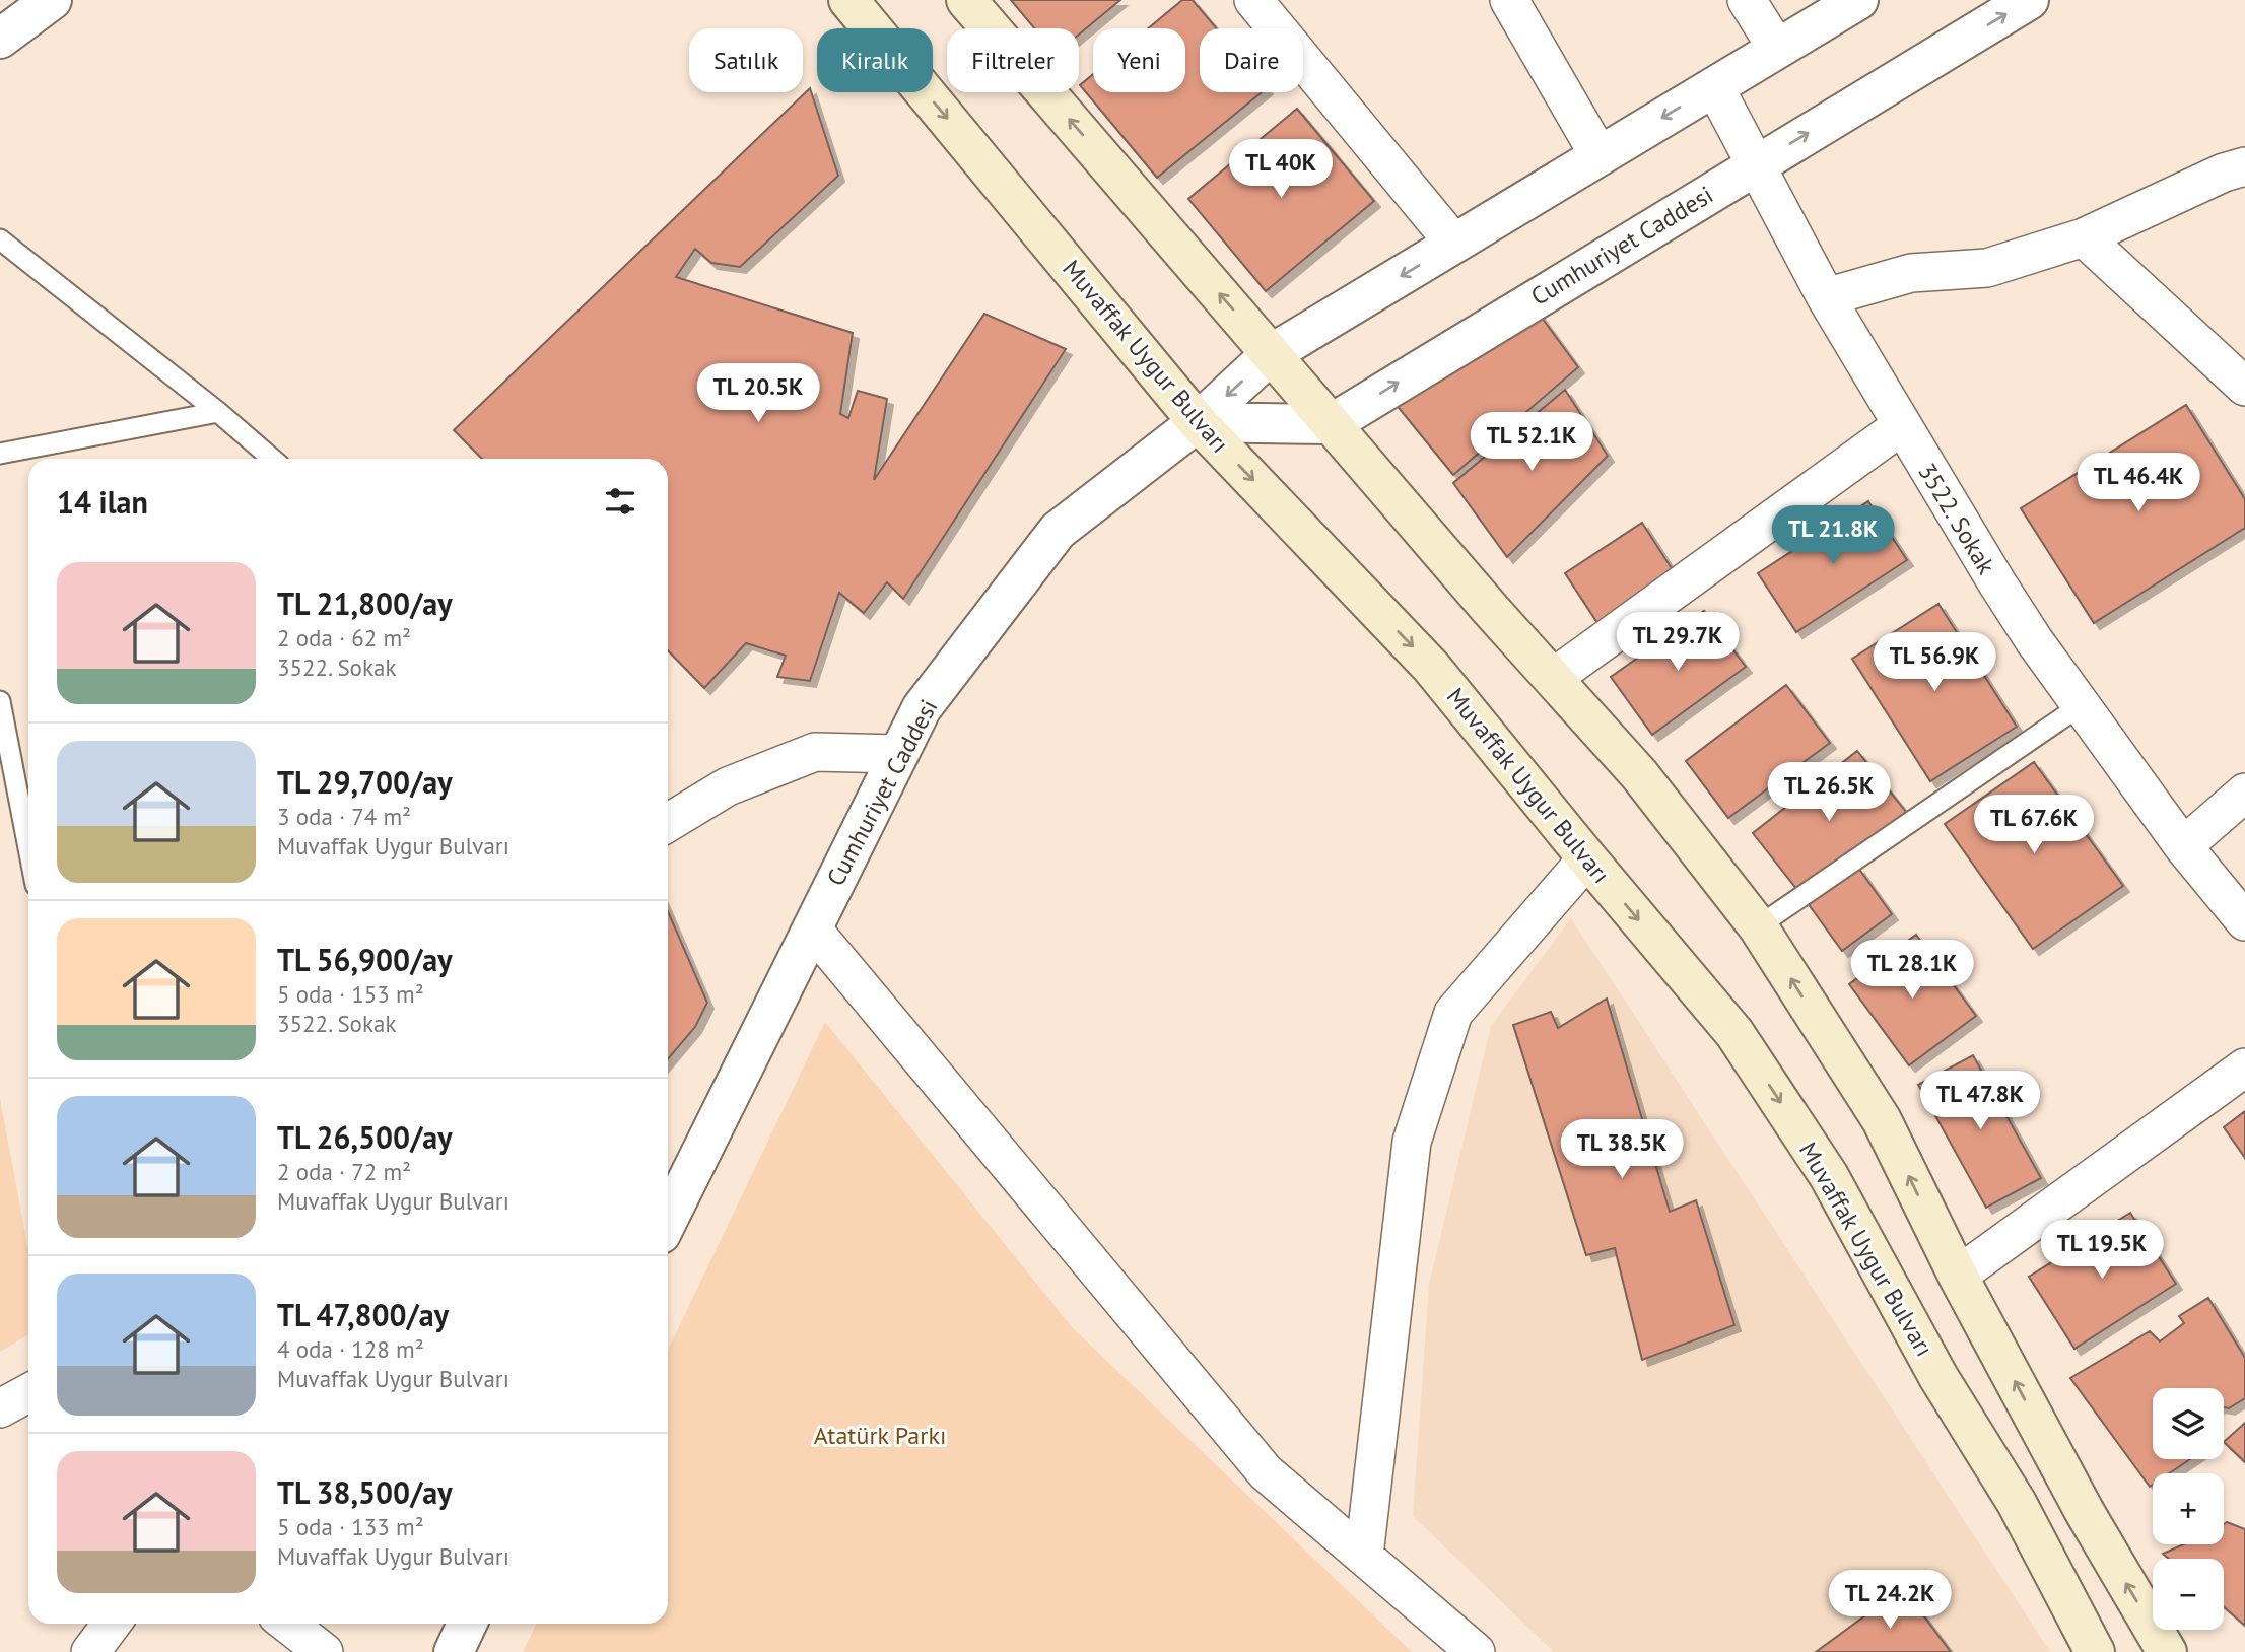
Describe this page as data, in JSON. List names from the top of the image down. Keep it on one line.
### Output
{"streets":{"main road":["Muvaffak Uygur Bulvarı"],"street":["Cumhuriyet Caddesi","3522. Sokak"]},"crossings":[["Cumhuriyet Caddesi","Muvaffak Uygur Bulvarı"],["Cumhuriyet Caddesi","3522. Sokak"]],"parks":["Atatürk Parkı"],"page":{"chip":["Satılık","Kiralık","Filtreler","Yeni","Daire"],"price":["TL 40K","TL 20.5K","TL 52.1K","TL 46.4K","TL 21.8K","TL 29.7K","TL 56.9K","TL 26.5K","TL 67.6K","TL 28.1K","TL 47.8K","TL 38.5K","TL 19.5K","TL 24.2K"],"heading":"14 ilan","list":[{"name":"TL 21,800/ay","note":"2 oda · 62 m² · 3522. Sokak"},{"name":"TL 29,700/ay","note":"3 oda · 74 m² · Muvaffak Uygur Bulvarı"},{"name":"TL 56,900/ay","note":"5 oda · 153 m² · 3522. Sokak"},{"name":"TL 26,500/ay","note":"2 oda · 72 m² · Muvaffak Uygur Bulvarı"},{"name":"TL 47,800/ay","note":"4 oda · 128 m² · Muvaffak Uygur Bulvarı"},{"name":"TL 38,500/ay","note":"5 oda · 133 m² · Muvaffak Uygur Bulvarı"}],"map_buttons":["+","−"]}}
